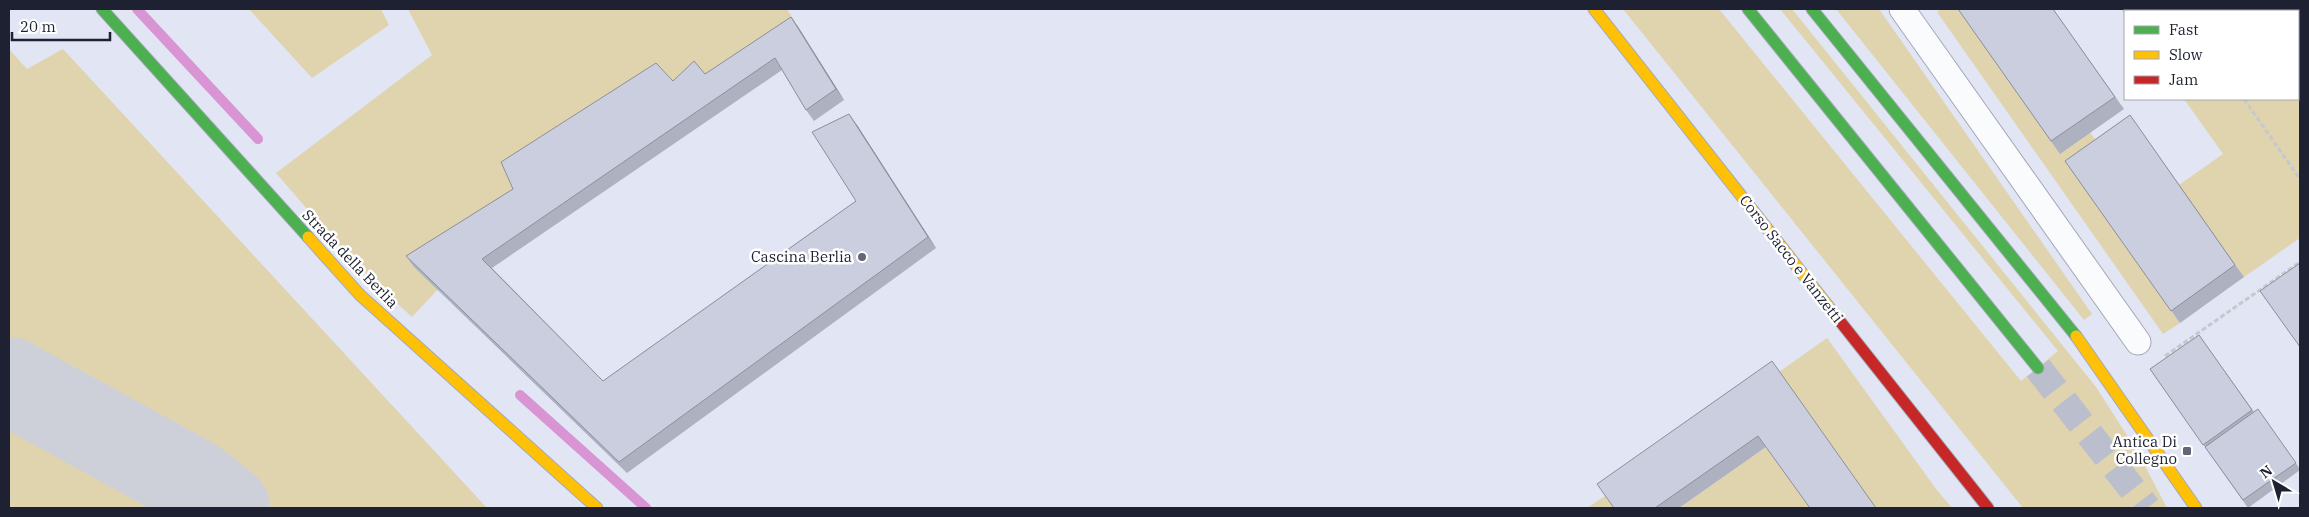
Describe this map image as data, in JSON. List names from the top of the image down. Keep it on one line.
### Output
{"streets":{"main road":["Strada della Berlia","Corso Sacco e Vanzetti"]},"places":{"other":["Cascina Berlia"],"transit":["Antica Di Collegno"]},"legend":["Fast","Slow","Jam"],"scale_bar":"20 m","north":"top left"}
